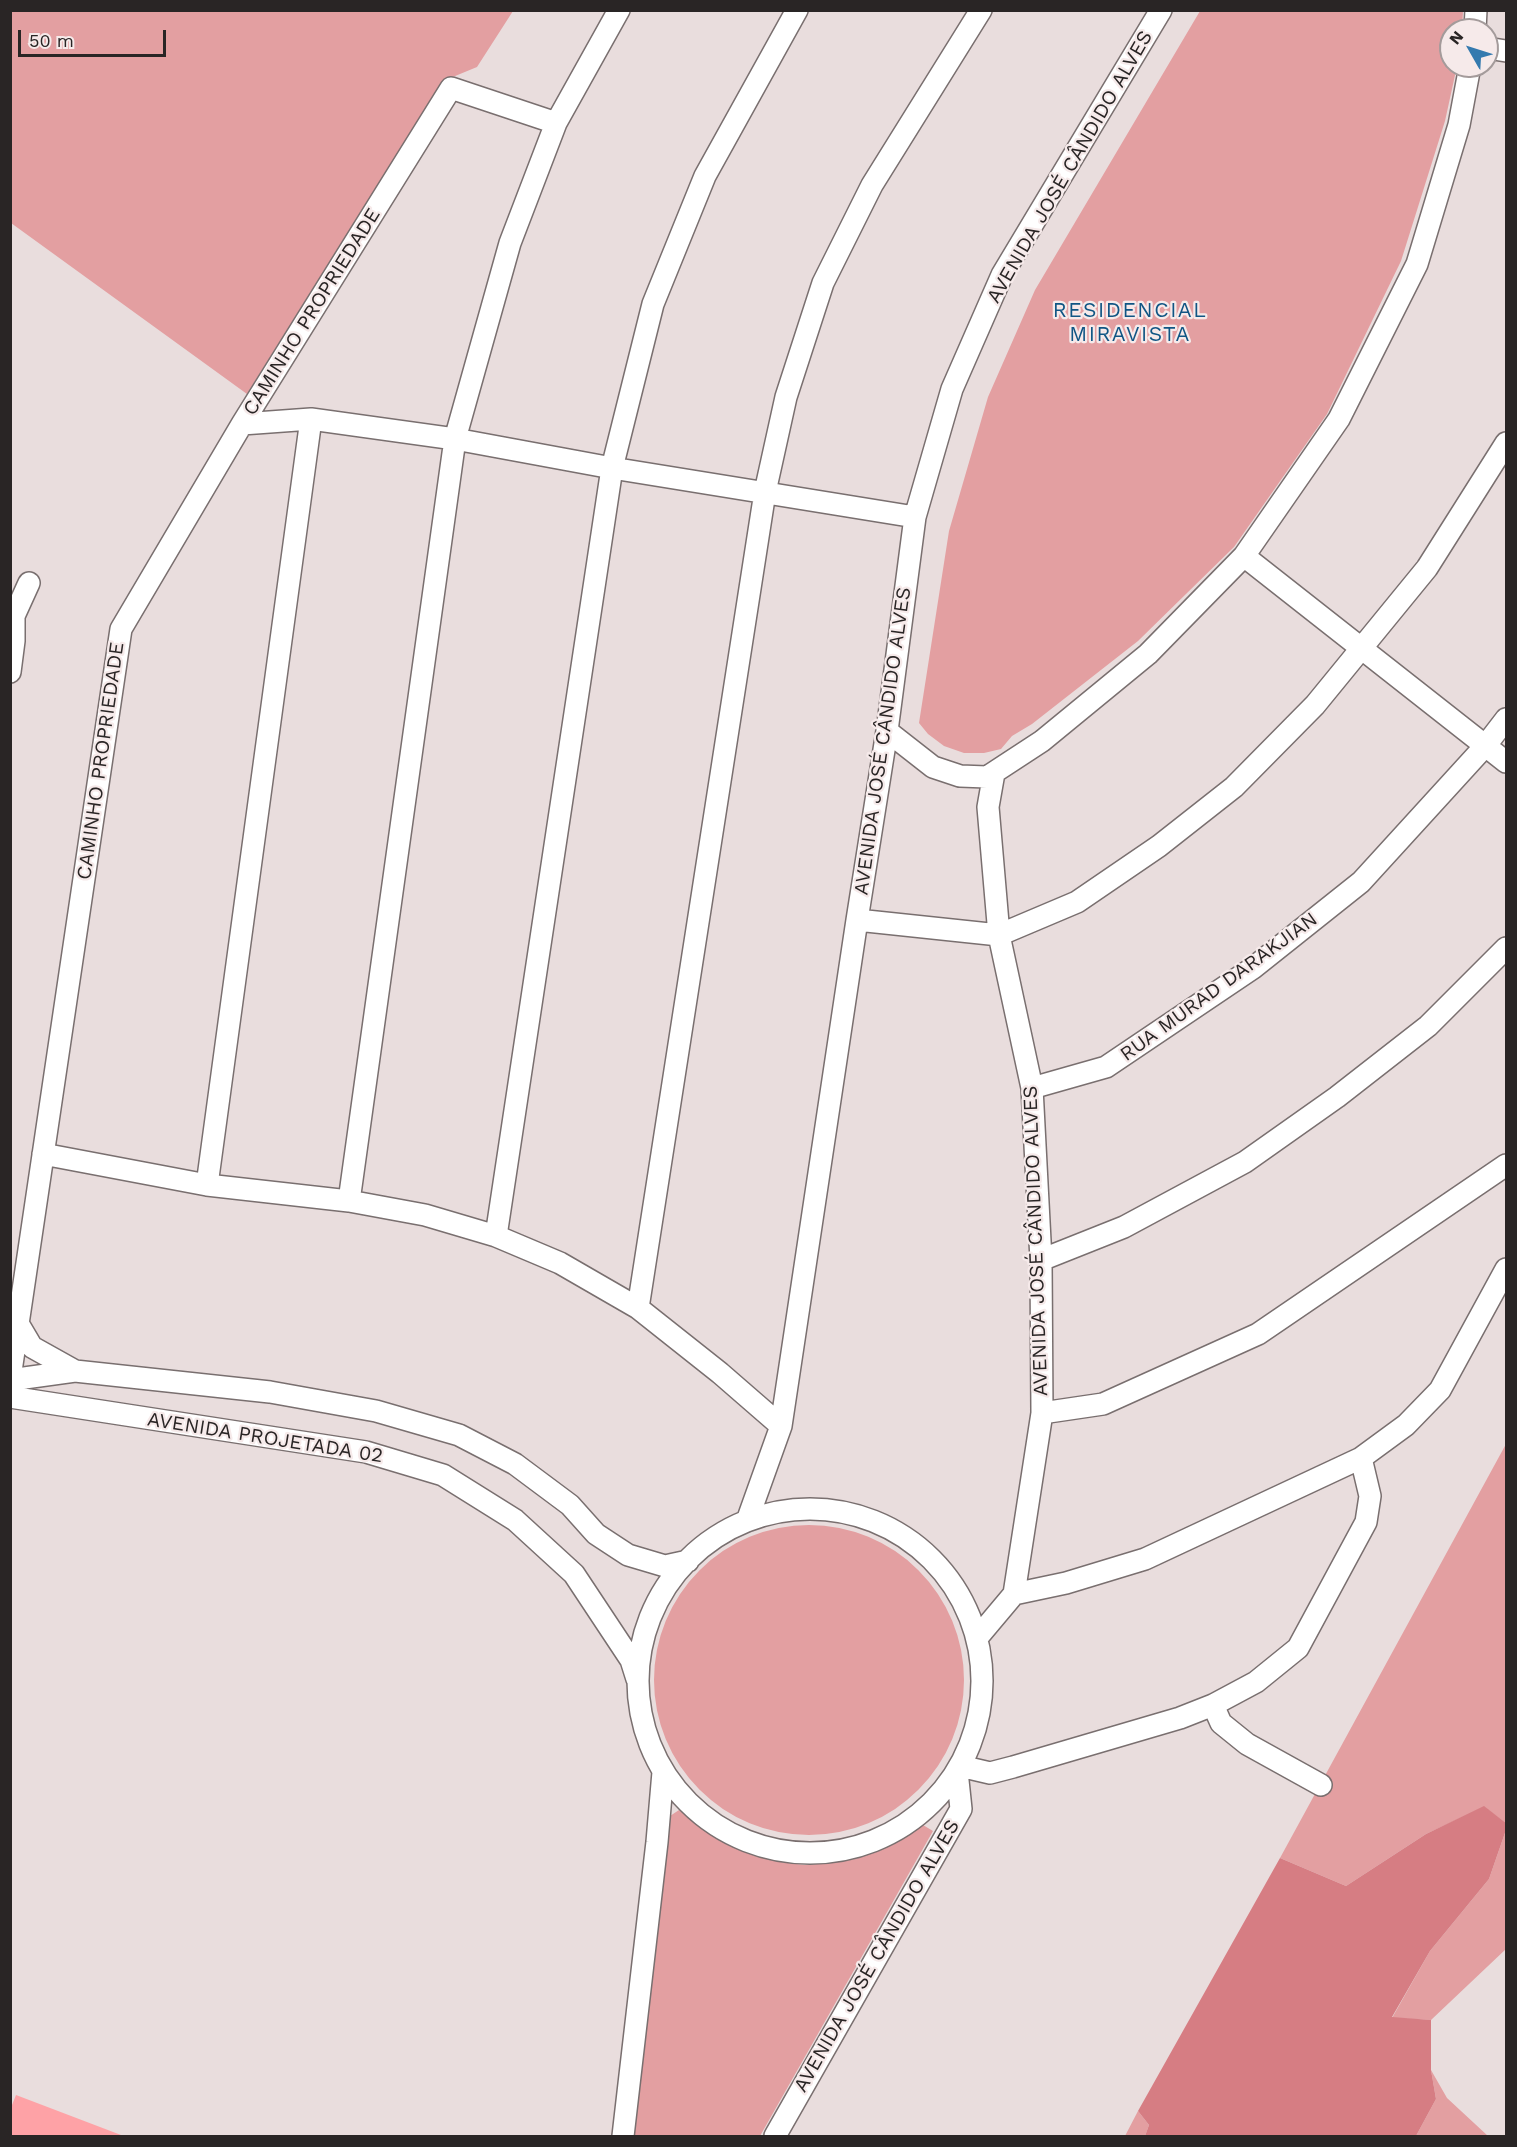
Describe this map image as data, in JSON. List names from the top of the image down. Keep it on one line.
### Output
{"streets":{"street":["AVENIDA JOSÉ CÂNDIDO ALVES","CAMINHO PROPRIEDADE","RUA MURAD DARAKJIAN","AVENIDA PROJETADA 02"]},"crossings":[["AVENIDA JOSÉ CÂNDIDO ALVES","RUA MURAD DARAKJIAN"],["CAMINHO PROPRIEDADE","AVENIDA PROJETADA 02"]],"districts":["RESIDENCIAL MIRAVISTA"],"scale_bar":"50 m","north":"top left"}
